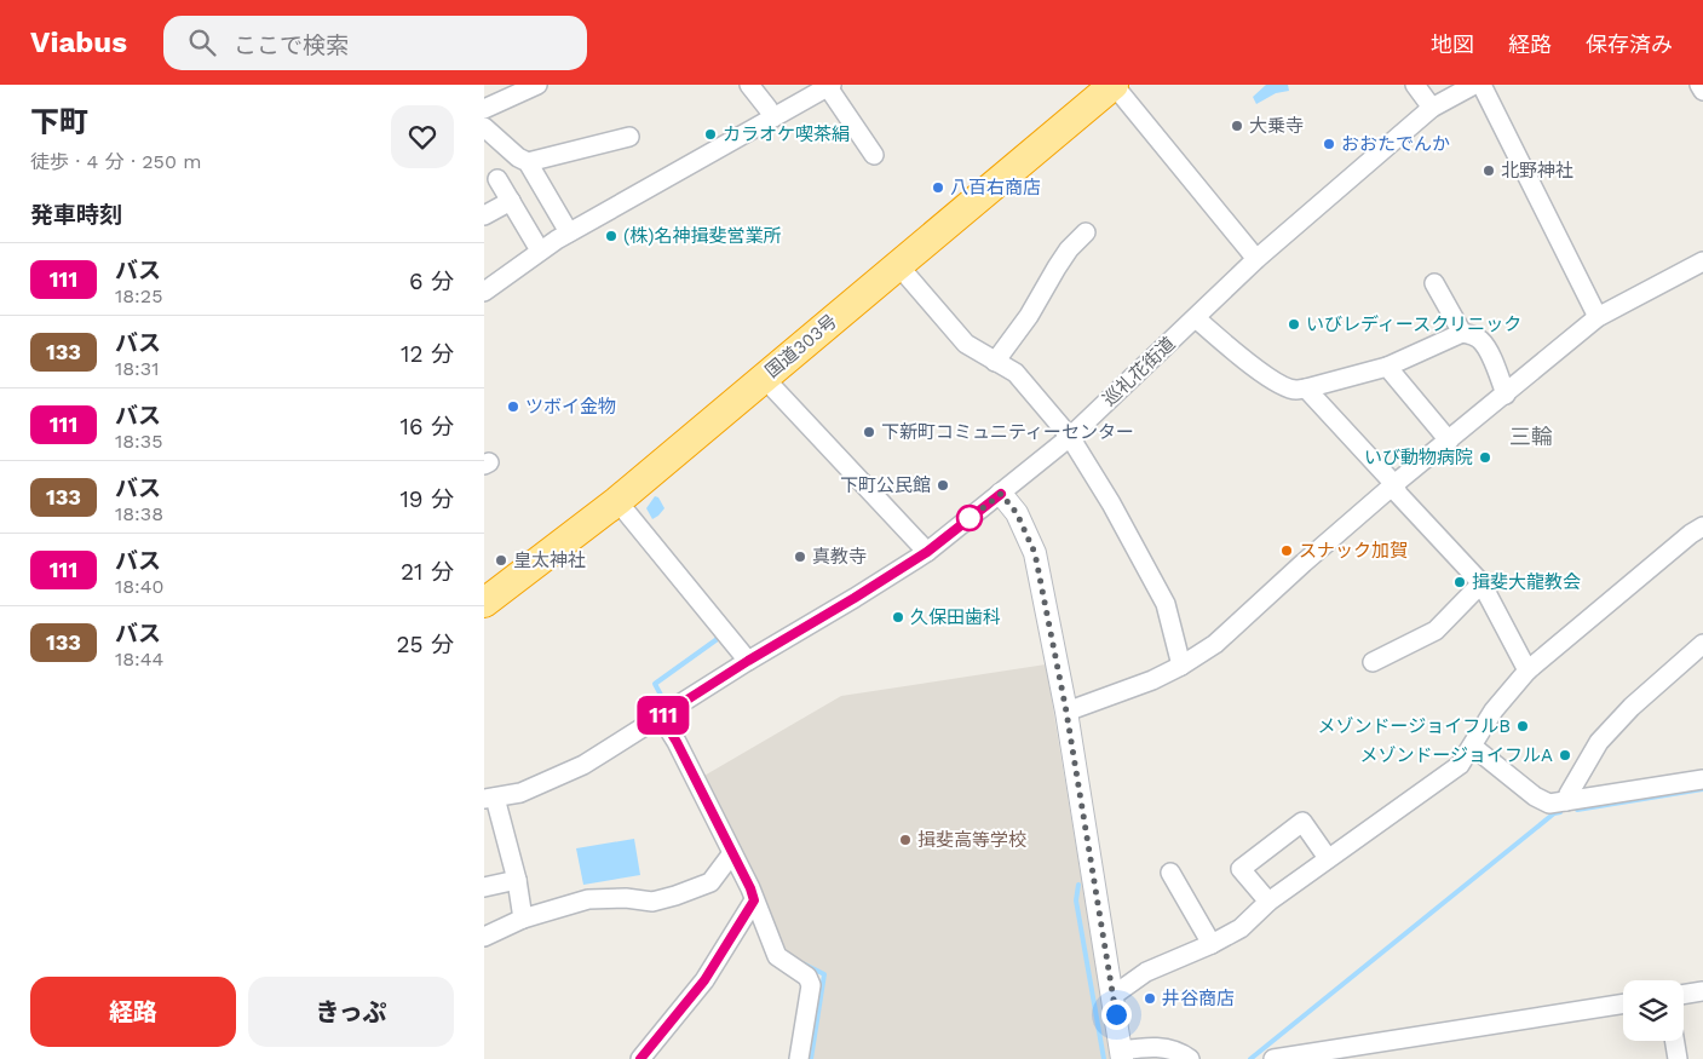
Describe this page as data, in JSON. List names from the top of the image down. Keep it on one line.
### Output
{"streets":{"highway":["国道303号"],"street":["巡礼花街道"]},"districts":["三輪"],"places":["大乗寺","カラオケ喫茶絹","おおたでんか","北野神社","八百右商店","(株)名神揖斐営業所","いびレディースクリニック","ツボイ金物","下新町コミュニティーセンター","いび動物病院","下町公民館","スナック加賀","真教寺","皇太神社","揖斐大龍教会","久保田歯科","メゾンドージョイフルB","メゾンドージョイフルA","揖斐高等学校","井谷商店"],"lines":["bus line 111"],"page":{"header":"Viabus","search":"ここで検索","nav":["地図","経路","保存済み"],"heading":[["下町","徒歩 · 4 分 · 250 m"],"発車時刻"],"on_map":"111","list":[{"mark":"111","name":"バス","note":"18:25","value":"6 分"},{"mark":"133","name":"バス","note":"18:31","value":"12 分"},{"mark":"111","name":"バス","note":"18:35","value":"16 分"},{"mark":"133","name":"バス","note":"18:38","value":"19 分"},{"mark":"111","name":"バス","note":"18:40","value":"21 分"},{"mark":"133","name":"バス","note":"18:44","value":"25 分"}],"buttons":["経路","きっぷ"]}}
